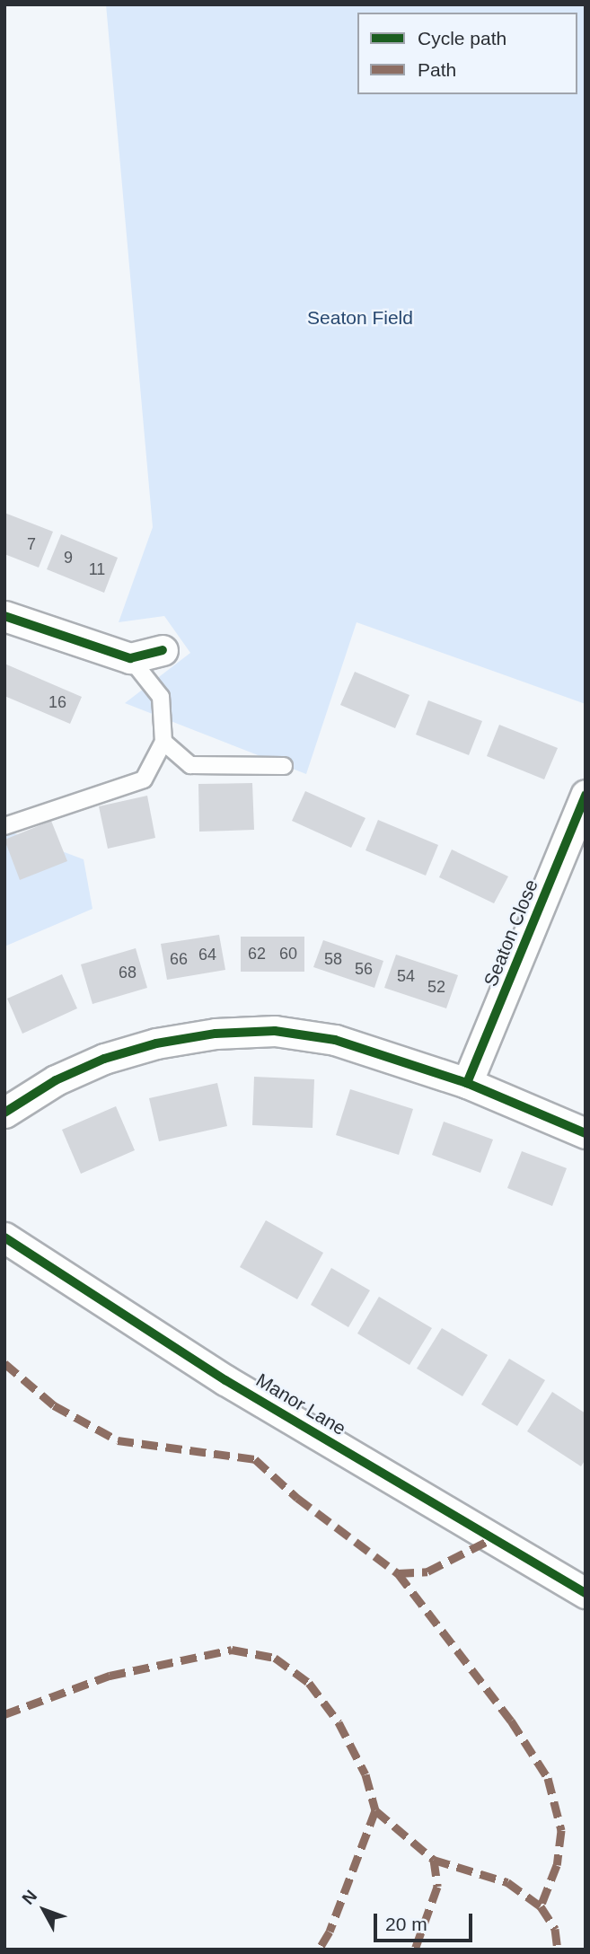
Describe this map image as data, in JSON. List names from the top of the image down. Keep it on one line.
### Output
{"streets":{"street":["Seaton Close","Manor Lane"]},"parks":["Seaton Field"],"house_numbers":["7","9","11","16","62","60","64","66","58","56","68","54","52"],"legend":["Cycle path","Path"],"scale_bar":"20 m","north":"top left"}
